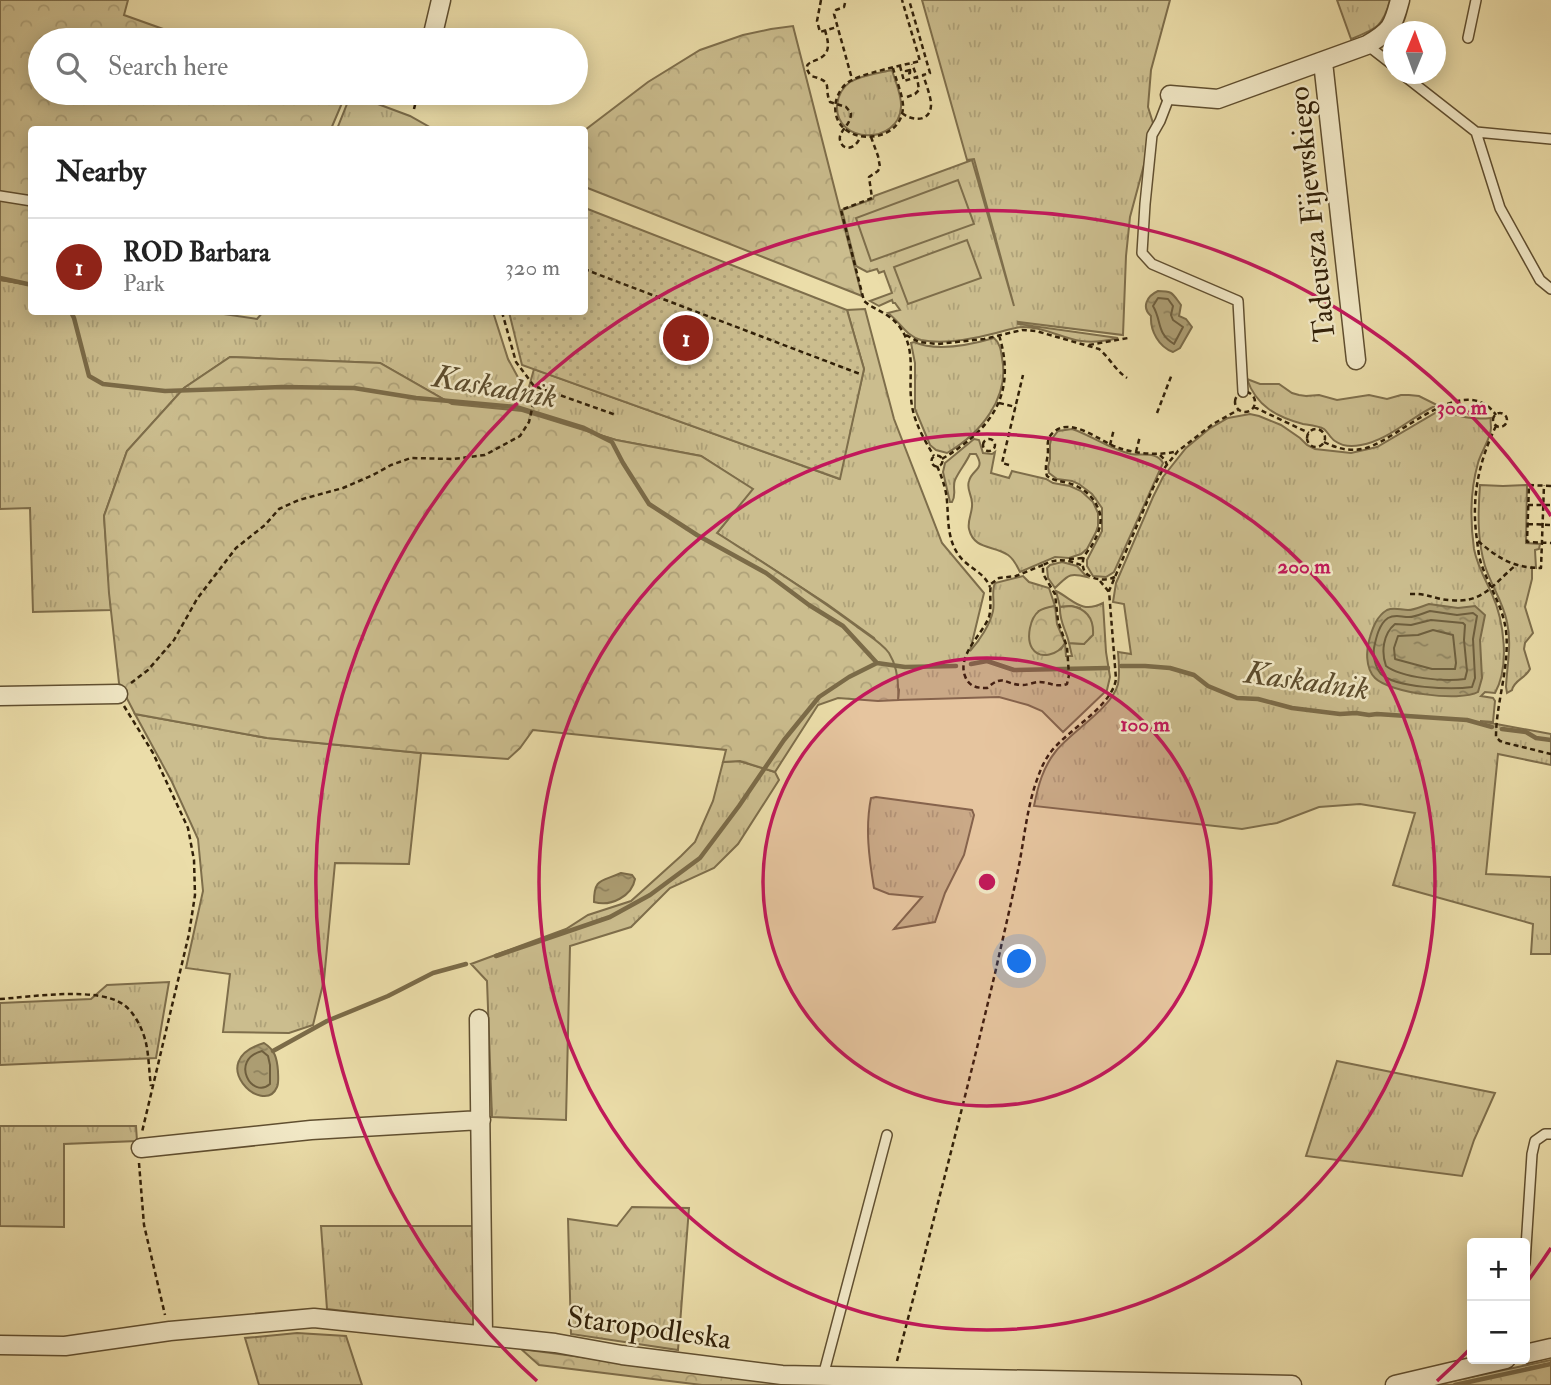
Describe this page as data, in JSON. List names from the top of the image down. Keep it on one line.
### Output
{"streets":{"street":["Tadeusza Fijewskiego","Staropodleska"]},"water":["Kaskadnik"],"north":"top","page":{"search":"Search here","heading":"Nearby","list":[{"mark":"1","name":"ROD Barbara","note":"Park","value":"320 m"}],"pins":"1","map_buttons":["+","−"]},"rings":["300 m","200 m","100 m"]}
